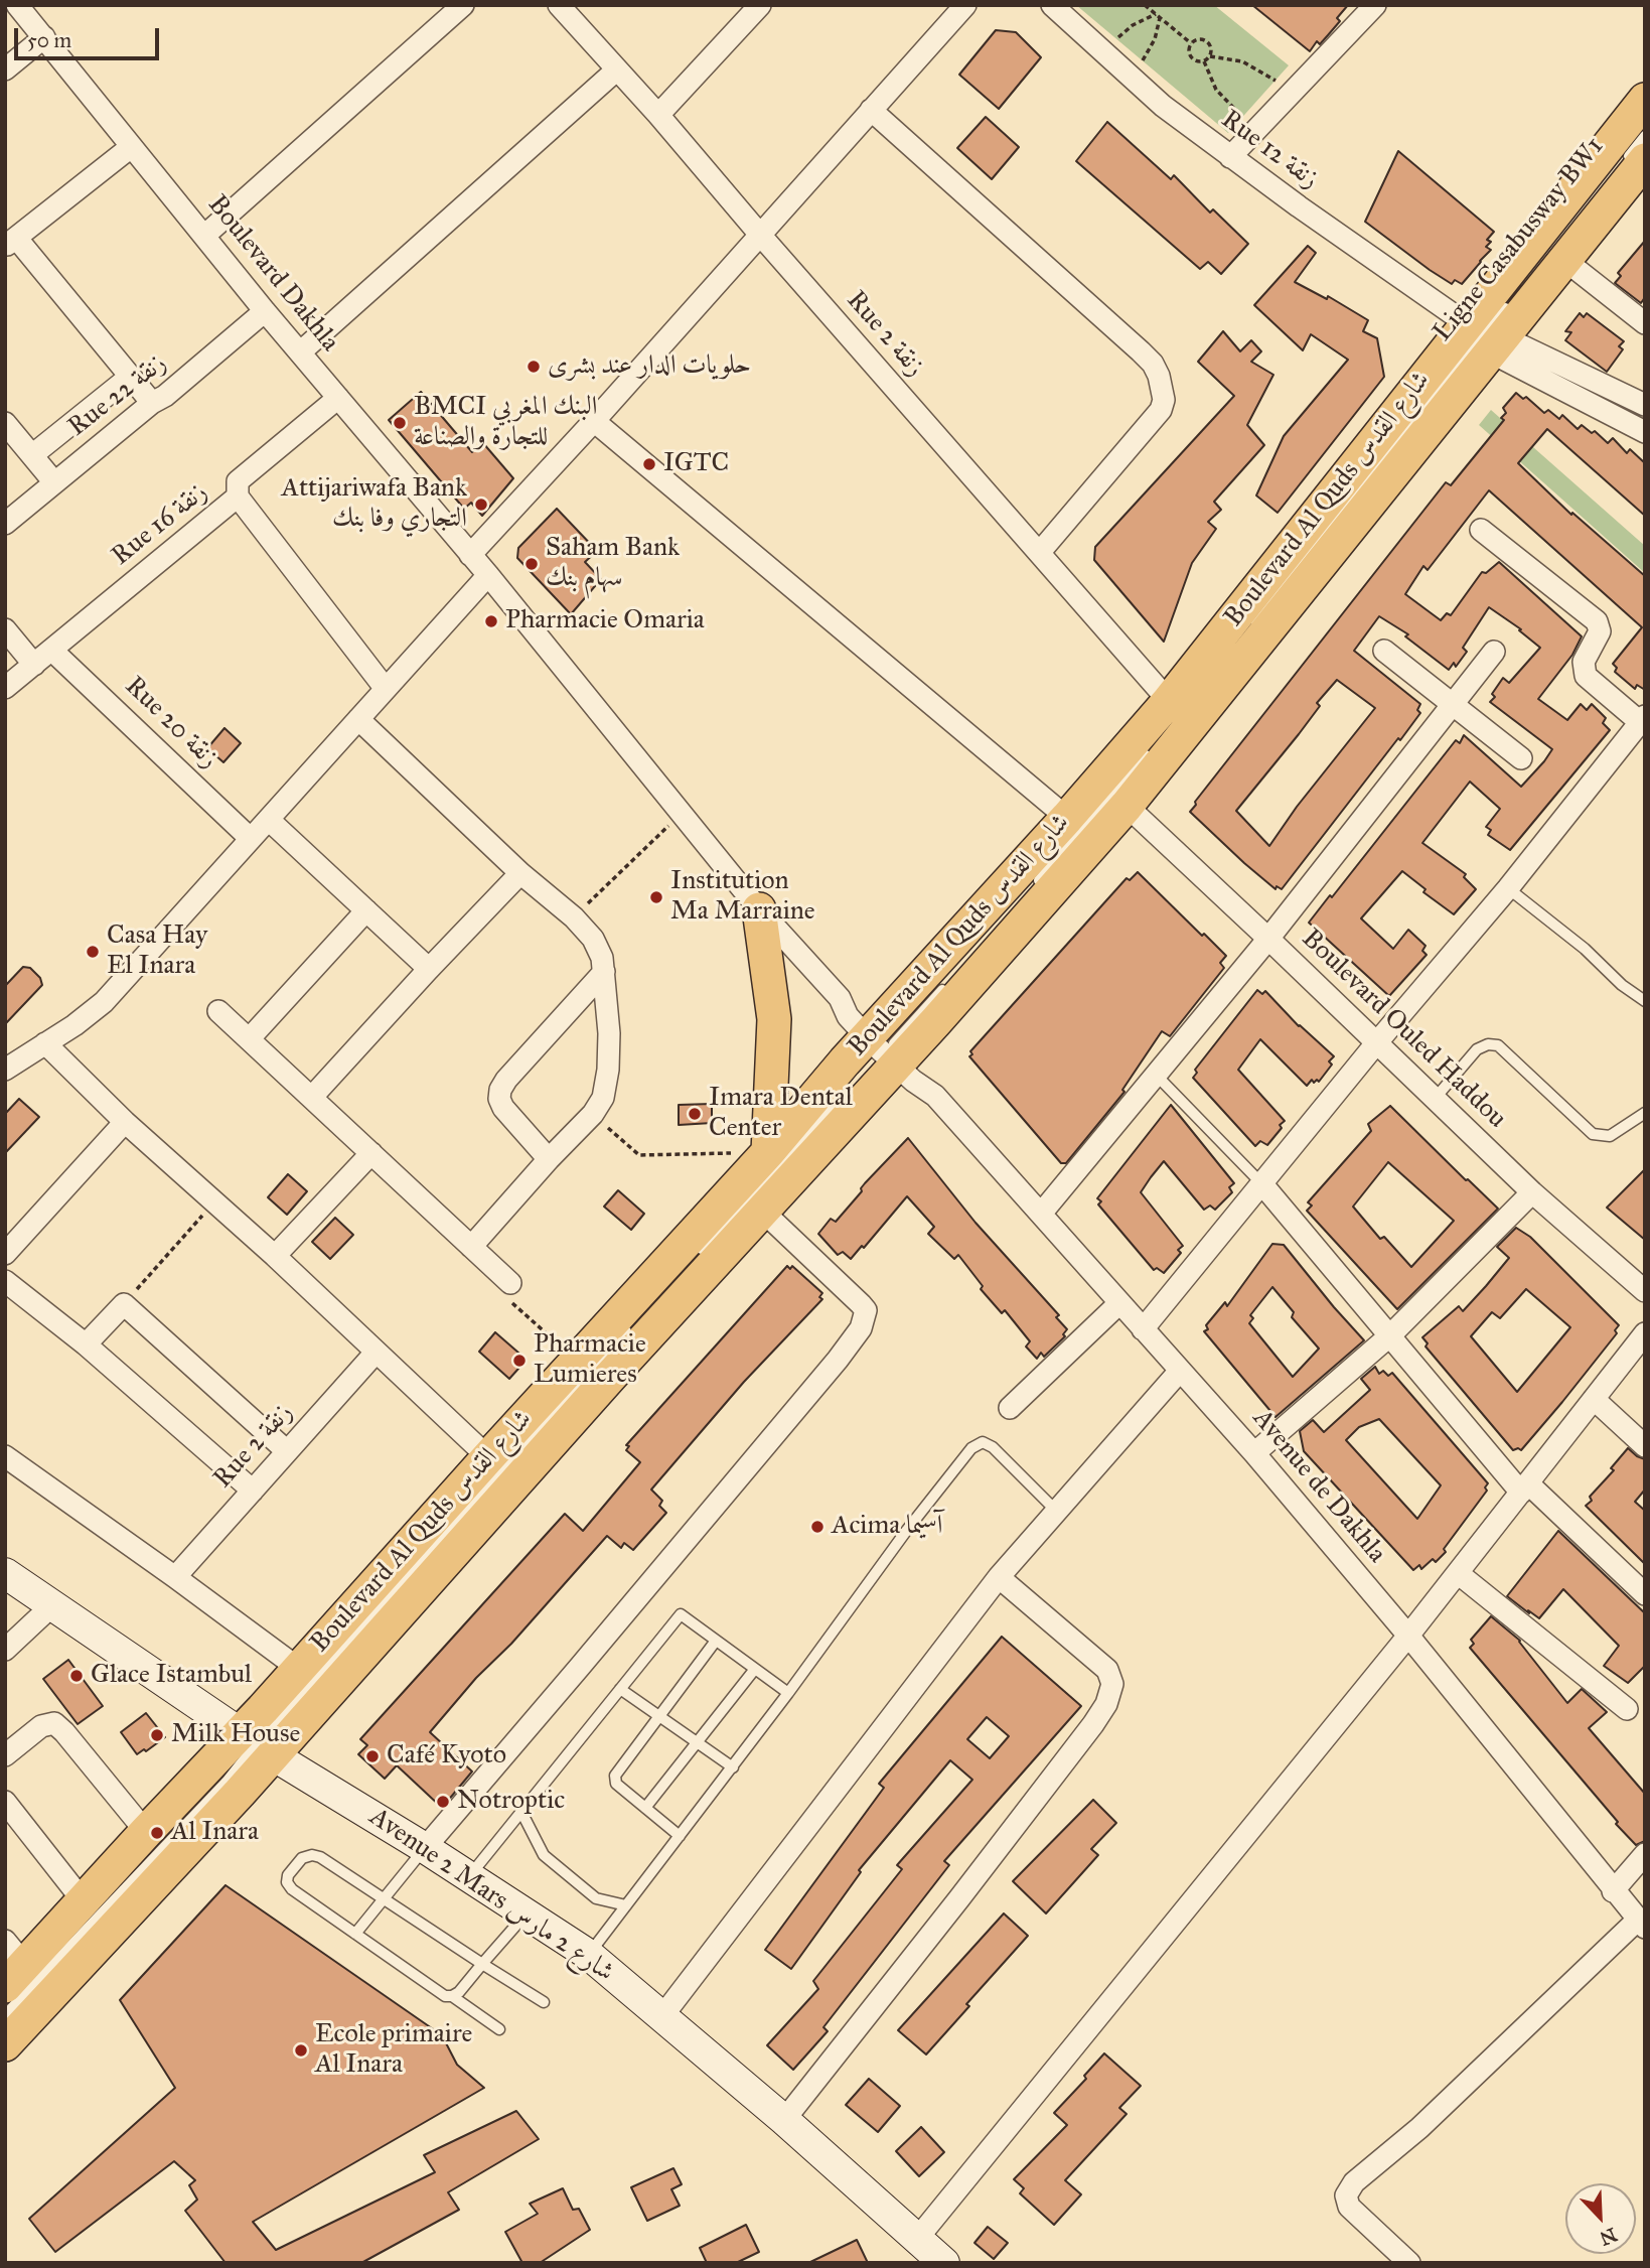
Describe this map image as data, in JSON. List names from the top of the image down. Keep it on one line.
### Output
{"streets":{"main road":["Boulevard Al Quds شارع القدس","Avenue 2 Mars شارع 2 مارس"],"street":["Rue 12 زنقة","Boulevard Dakhla","Rue 2 زنقة","Rue 22 زنقة","Rue 16 زنقة","Rue 20 زنقة","Boulevard Ouled Haddou","Avenue de Dakhla"],"lane":["Ligne Casabusway BW1"]},"crossings":[["Rue 12 زنقة","Ligne Casabusway BW1"],["Rue 12 زنقة","Boulevard Al Quds شارع القدس"],["Ligne Casabusway BW1","Boulevard Al Quds شارع القدس"],["Boulevard Dakhla","Rue 22 زنقة"],["Boulevard Dakhla","Rue 16 زنقة"],["Boulevard Dakhla","Avenue de Dakhla"],["Rue 2 زنقة","Boulevard Al Quds شارع القدس"],["Boulevard Al Quds شارع القدس","Boulevard Ouled Haddou"],["Boulevard Al Quds شارع القدس","Avenue de Dakhla"],["Boulevard Al Quds شارع القدس","Avenue 2 Mars شارع 2 مارس"],["Rue 16 زنقة","Rue 20 زنقة"]],"places":["حلويات الدار عند بشرى","BMCI البنك المغربي للتجارة والصناعة","IGTC","Attijariwafa Bank التجاري وفا بنك","Saham Bank سهام بنك","Pharmacie Omaria","Institution Ma Marraine","Casa Hay El Inara","Imara Dental Center","Pharmacie Lumieres","Acima آسيما","Glace Istambul","Milk House","Café Kyoto","Notroptic","Al Inara","Ecole primaire Al Inara"],"scale_bar":"50 m","north":"bottom right"}
